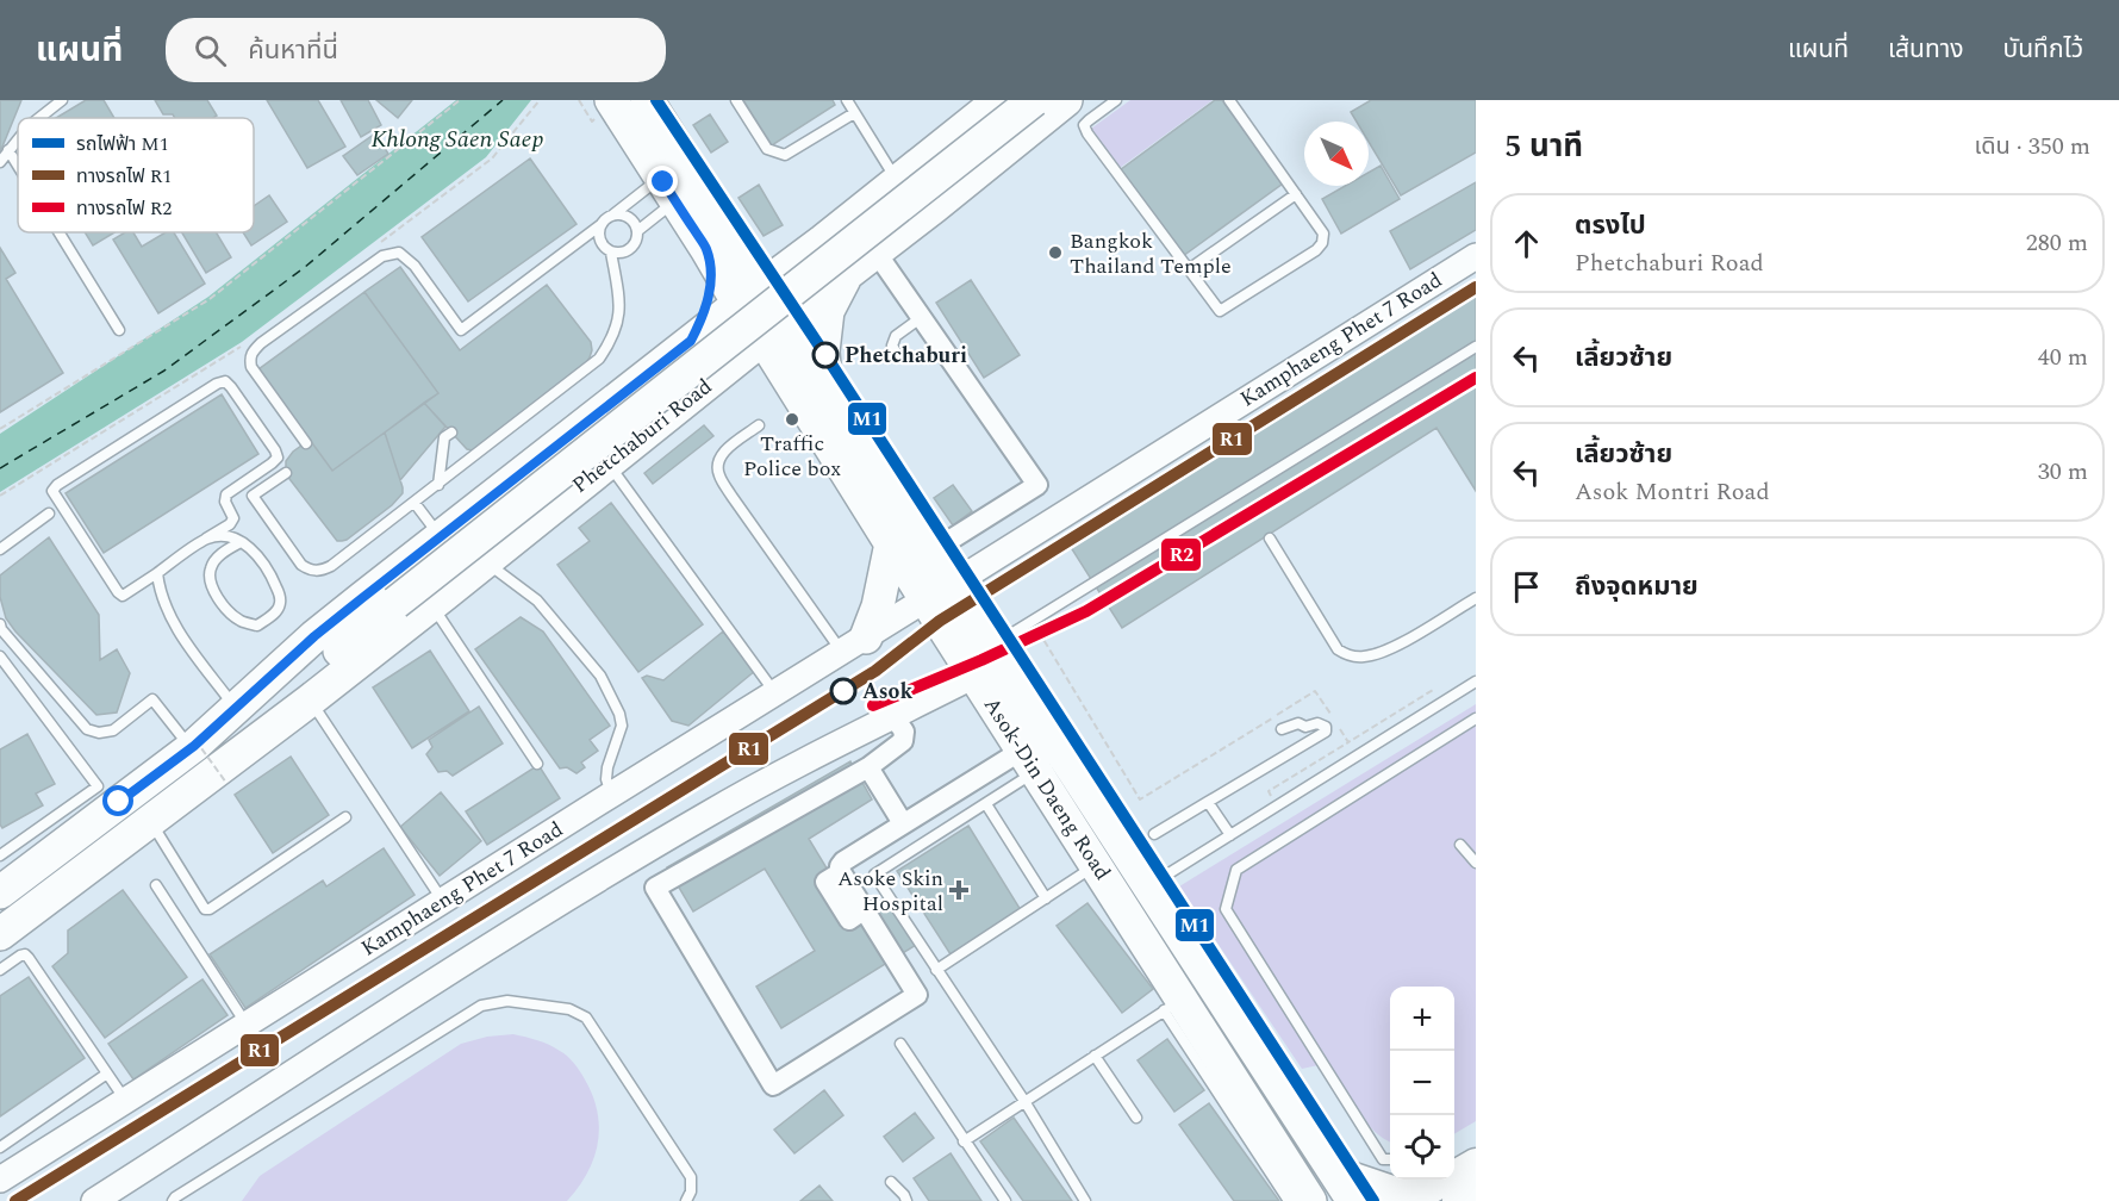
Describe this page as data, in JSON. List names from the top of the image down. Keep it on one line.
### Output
{"streets":{"main road":["Phetchaburi Road","Asok-Din Daeng Road"],"street":["Kamphaeng Phet 7 Road"]},"crossings":[["Kamphaeng Phet 7 Road","Asok-Din Daeng Road"],["Phetchaburi Road","Asok-Din Daeng Road"]],"water":["Khlong Saen Saep"],"places":{"other":["Bangkok Thailand Temple","Phetchaburi","Traffic Police box","Asok"],"health":["Asoke Skin Hospital"]},"lines":["metro line M1","rail line R1","rail line R2"],"legend":["รถไฟฟ้า M1","ทางรถไฟ R1","ทางรถไฟ R2"],"north":"bottom right","page":{"header":"แผนที่","search":"ค้นหาที่นี่","nav":["แผนที่","เส้นทาง","บันทึกไว้"],"heading":["5 นาที","เดิน · 350 m"],"list":[["ตรงไป","Phetchaburi Road","280 m"],["เลี้ยวซ้าย","40 m"],["เลี้ยวซ้าย","Asok Montri Road","30 m"],"ถึงจุดหมาย"],"map_buttons":["+","−"]}}
